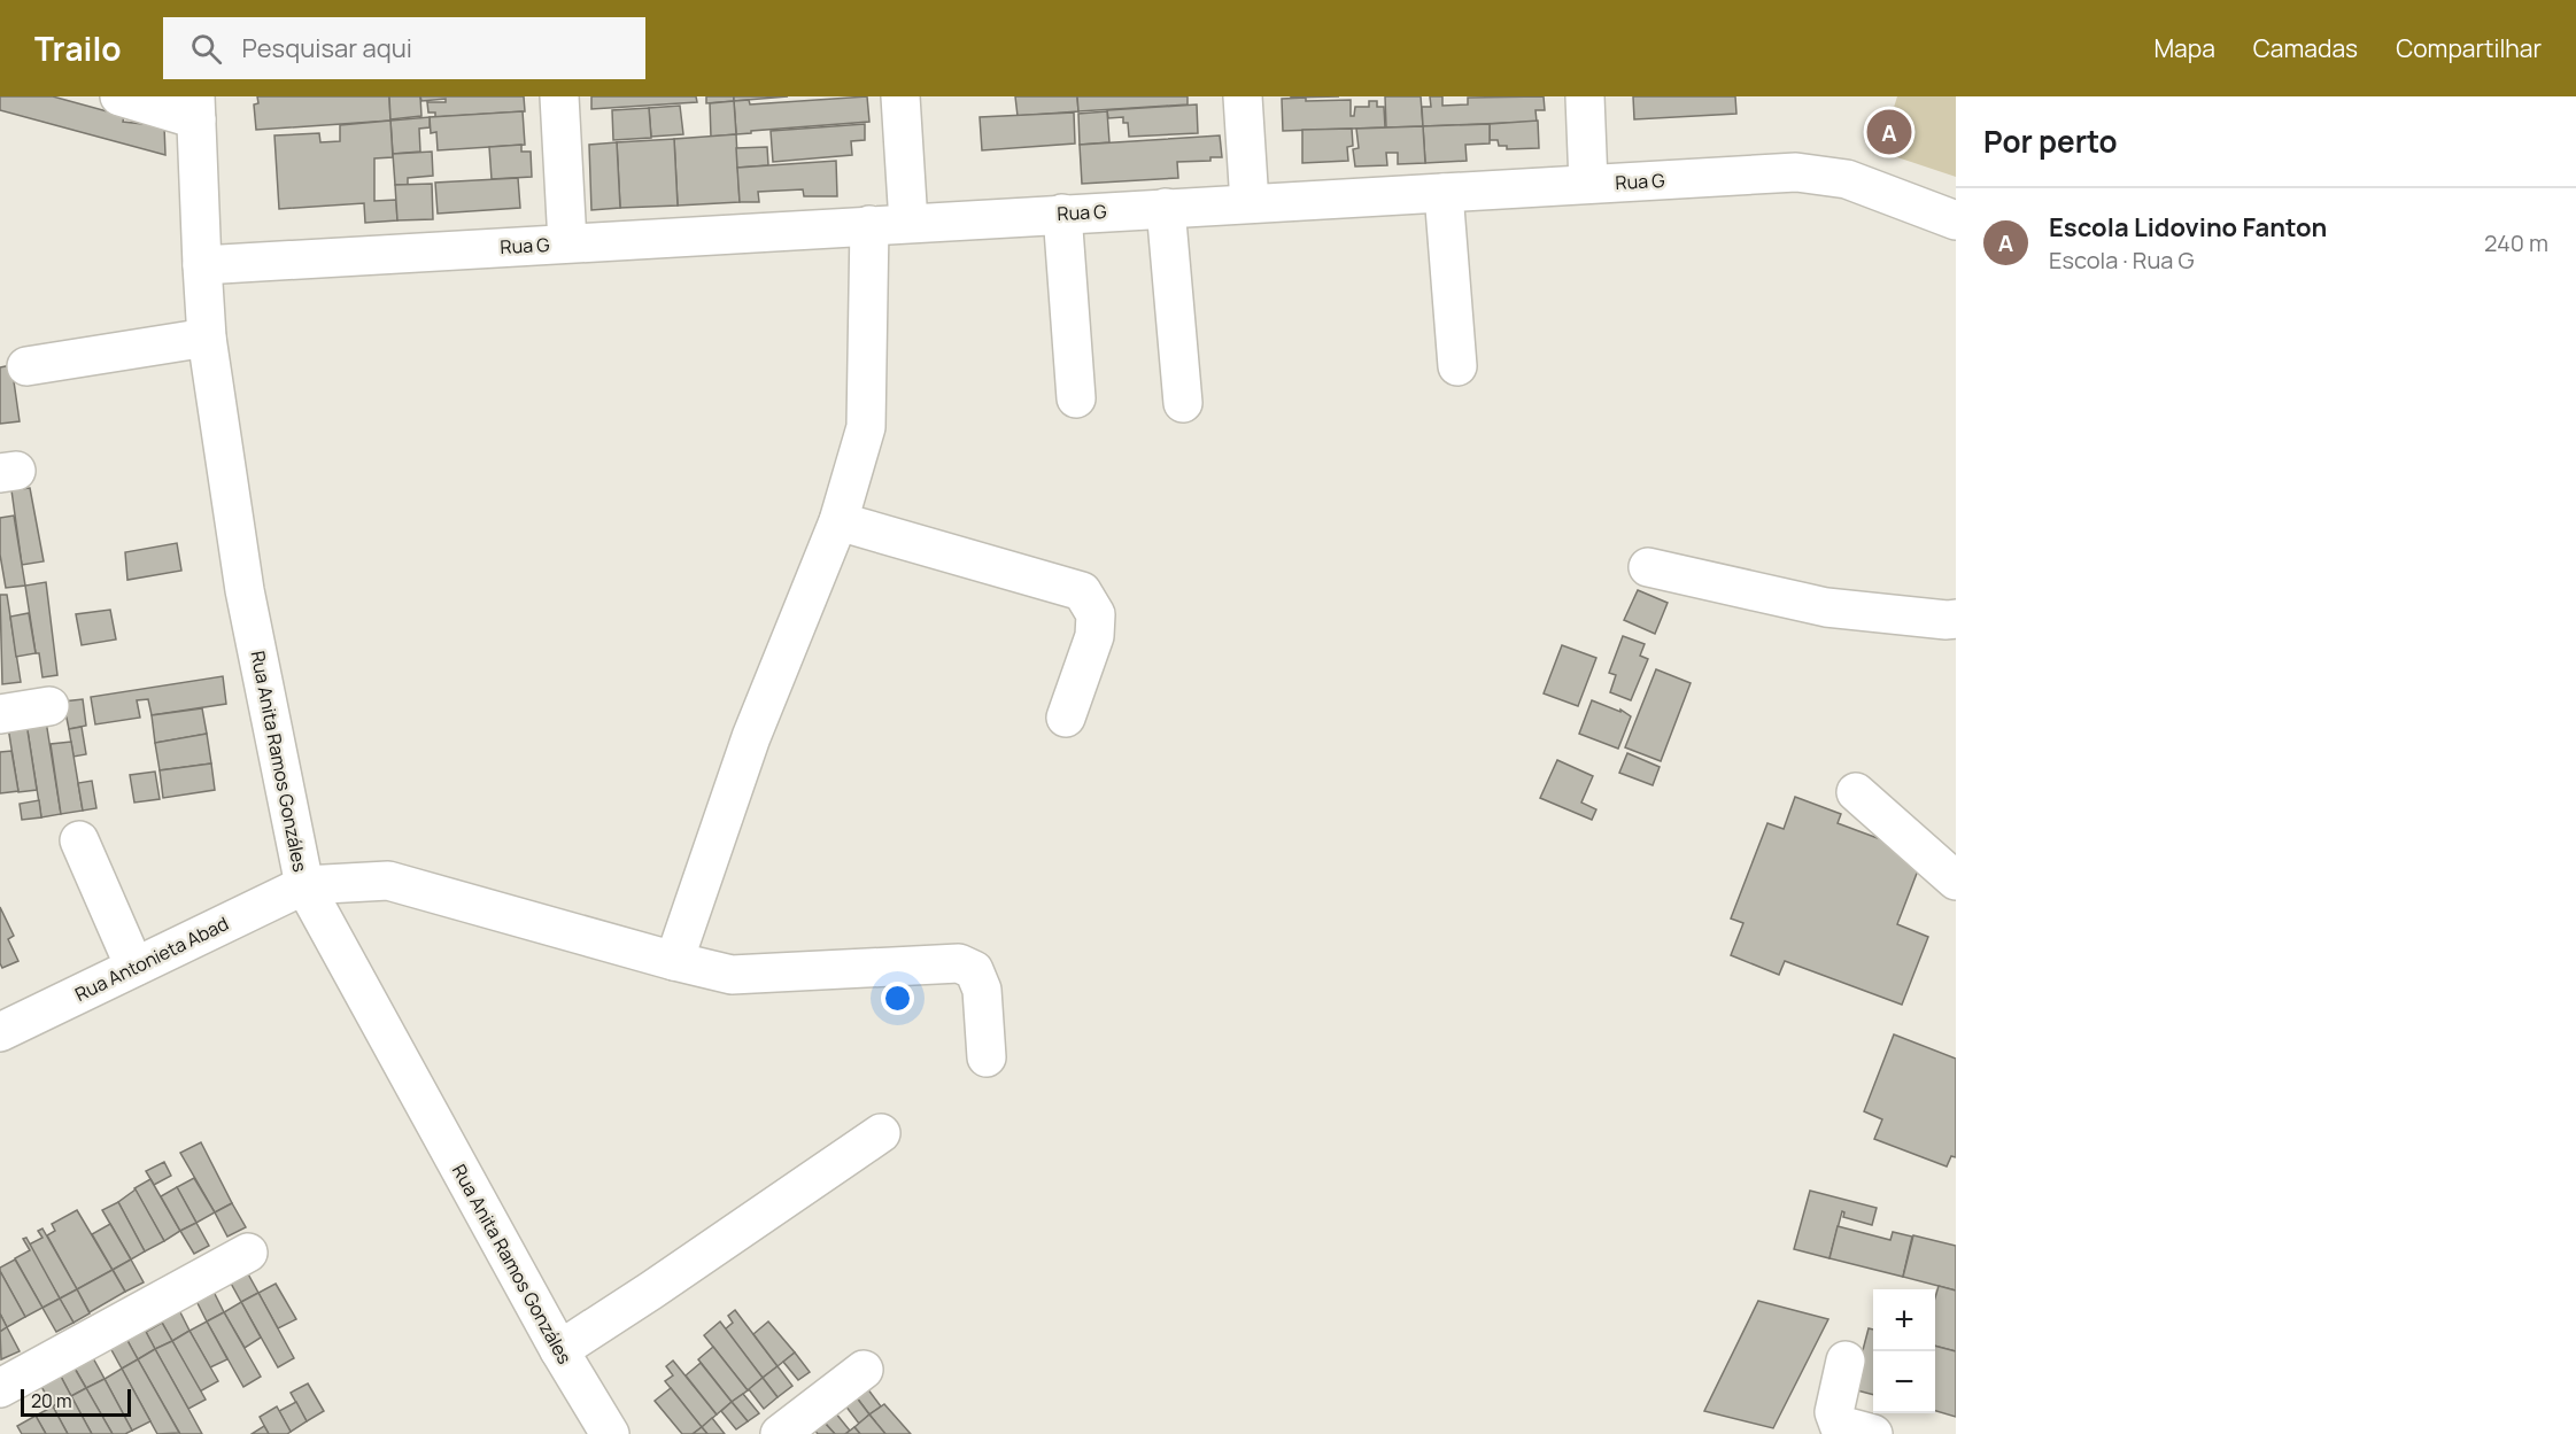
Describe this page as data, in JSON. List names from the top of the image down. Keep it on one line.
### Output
{"streets":{"street":["Rua G","Rua Anita Ramos Gonzáles","Rua Antonieta Abad"]},"crossings":[["Rua G","Rua Anita Ramos Gonzáles"],["Rua Anita Ramos Gonzáles","Rua Antonieta Abad"]],"scale_bar":"20 m","page":{"header":"Trailo","search":"Pesquisar aqui","nav":["Mapa","Camadas","Compartilhar"],"heading":"Por perto","pins":"A","list":[{"mark":"A","name":"Escola Lidovino Fanton","note":"Escola · Rua G","value":"240 m"}],"map_buttons":["+","−"],"scale":"20 m"}}
